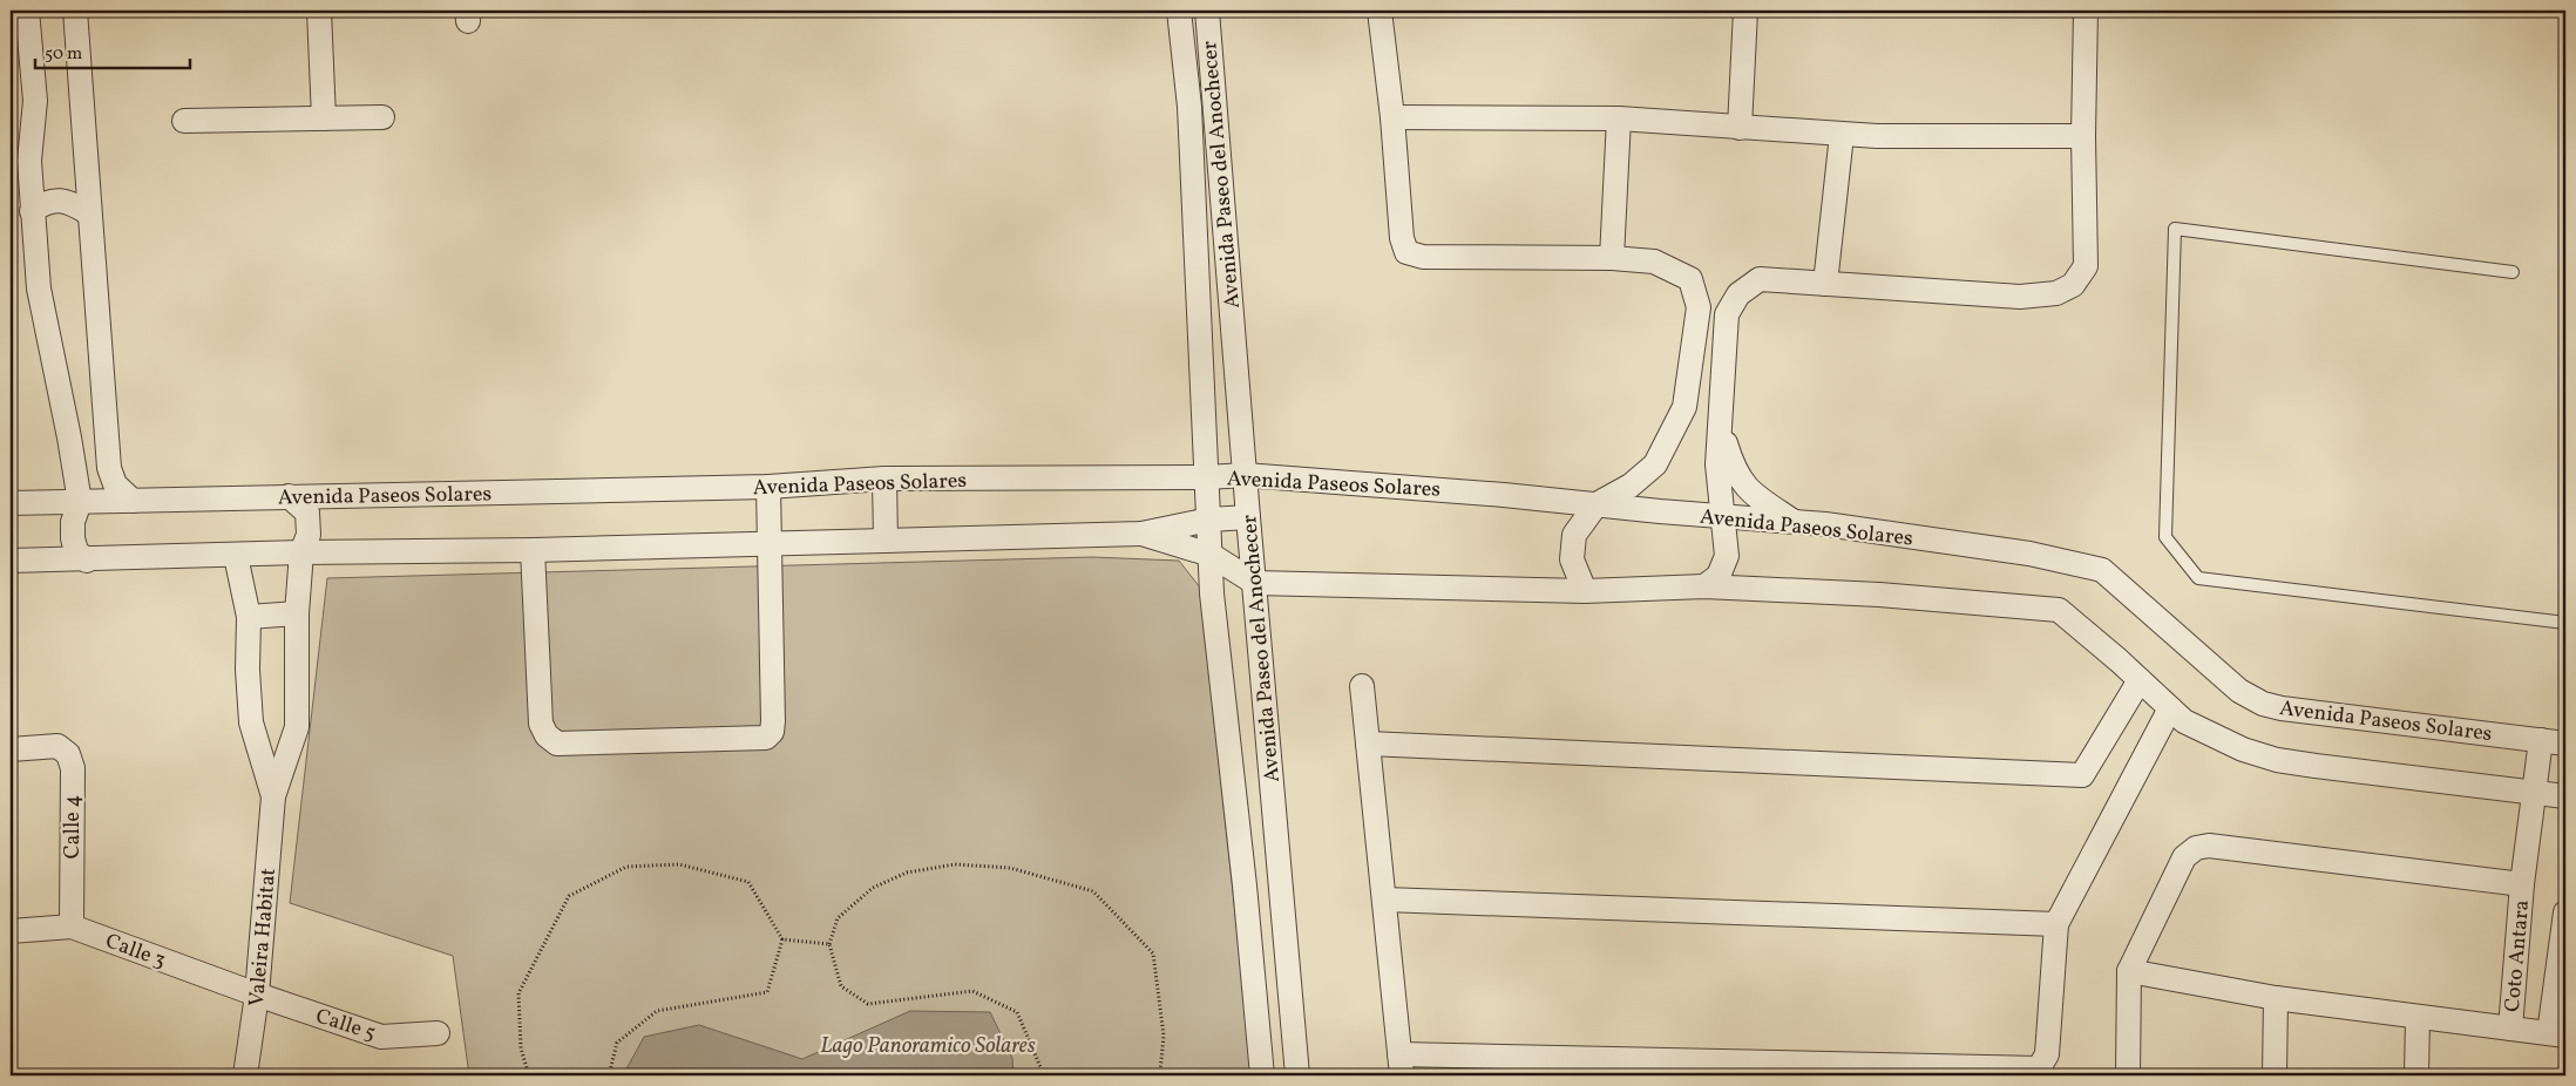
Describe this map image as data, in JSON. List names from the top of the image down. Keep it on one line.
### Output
{"streets":{"street":["Avenida Paseo del Anochecer","Avenida Paseos Solares","Calle 4","Valeira Habitat","Calle 3","Coto Antara","Calle 5"]},"crossings":[["Avenida Paseo del Anochecer","Avenida Paseos Solares"],["Avenida Paseos Solares","Valeira Habitat"],["Avenida Paseos Solares","Coto Antara"],["Calle 4","Calle 3"],["Valeira Habitat","Calle 3"],["Valeira Habitat","Calle 5"],["Calle 3","Calle 5"]],"water":["Lago Panoramico Solares"],"scale_bar":"50 m"}
